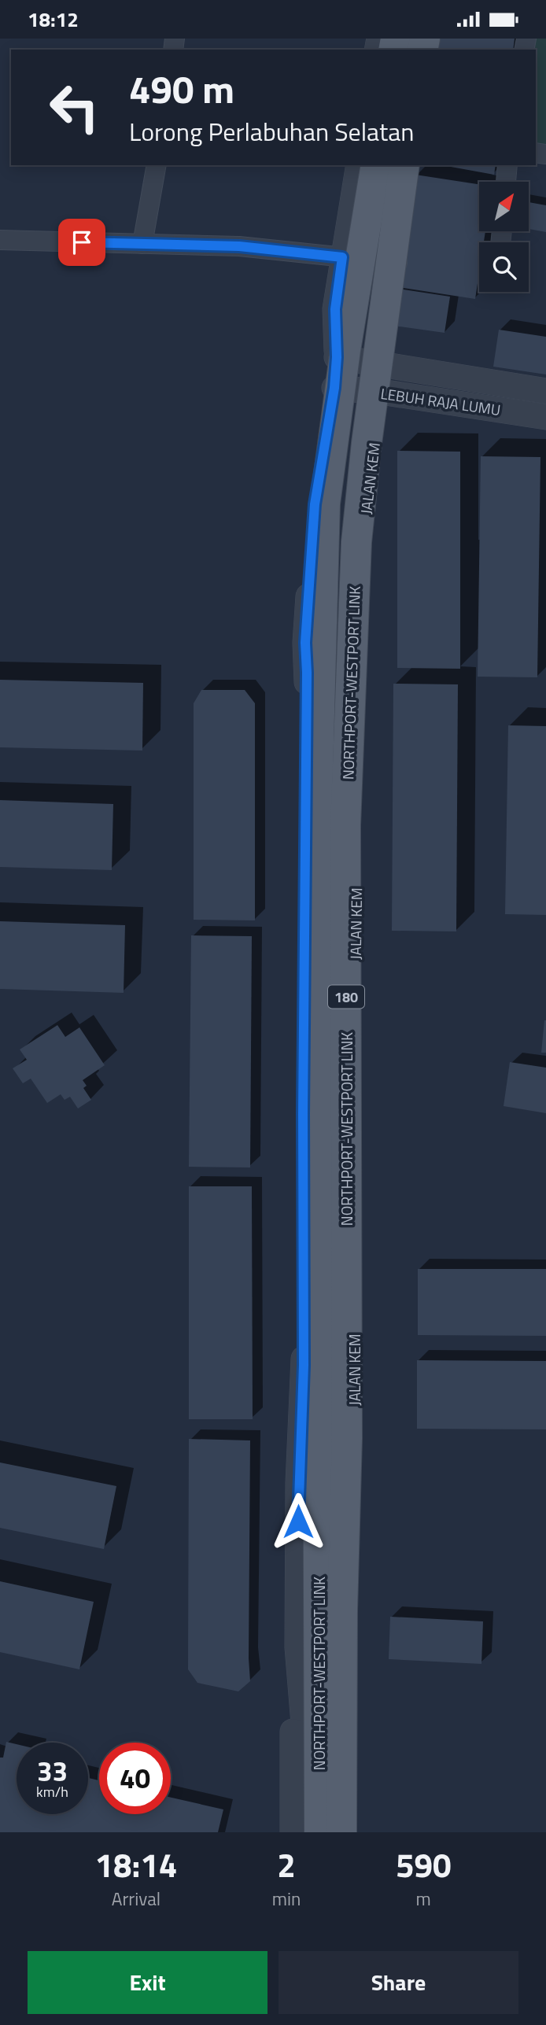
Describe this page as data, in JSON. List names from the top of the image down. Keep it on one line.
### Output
{"streets":{"main road":["NORTHPORT-WESTPORT LINK","180"],"street":["LEBUH RAJA LUMU","JALAN KEM"]},"crossings":[["LEBUH RAJA LUMU","JALAN KEM"]],"north":"top right","page":{"status":"18:12","turn":["490 m","Lorong Perlabuhan Selatan"],"speed":"33 km/h","limit":"40","eta":["18:14","Arrival","2","min","590","m"],"buttons":["Exit","Share"]}}
